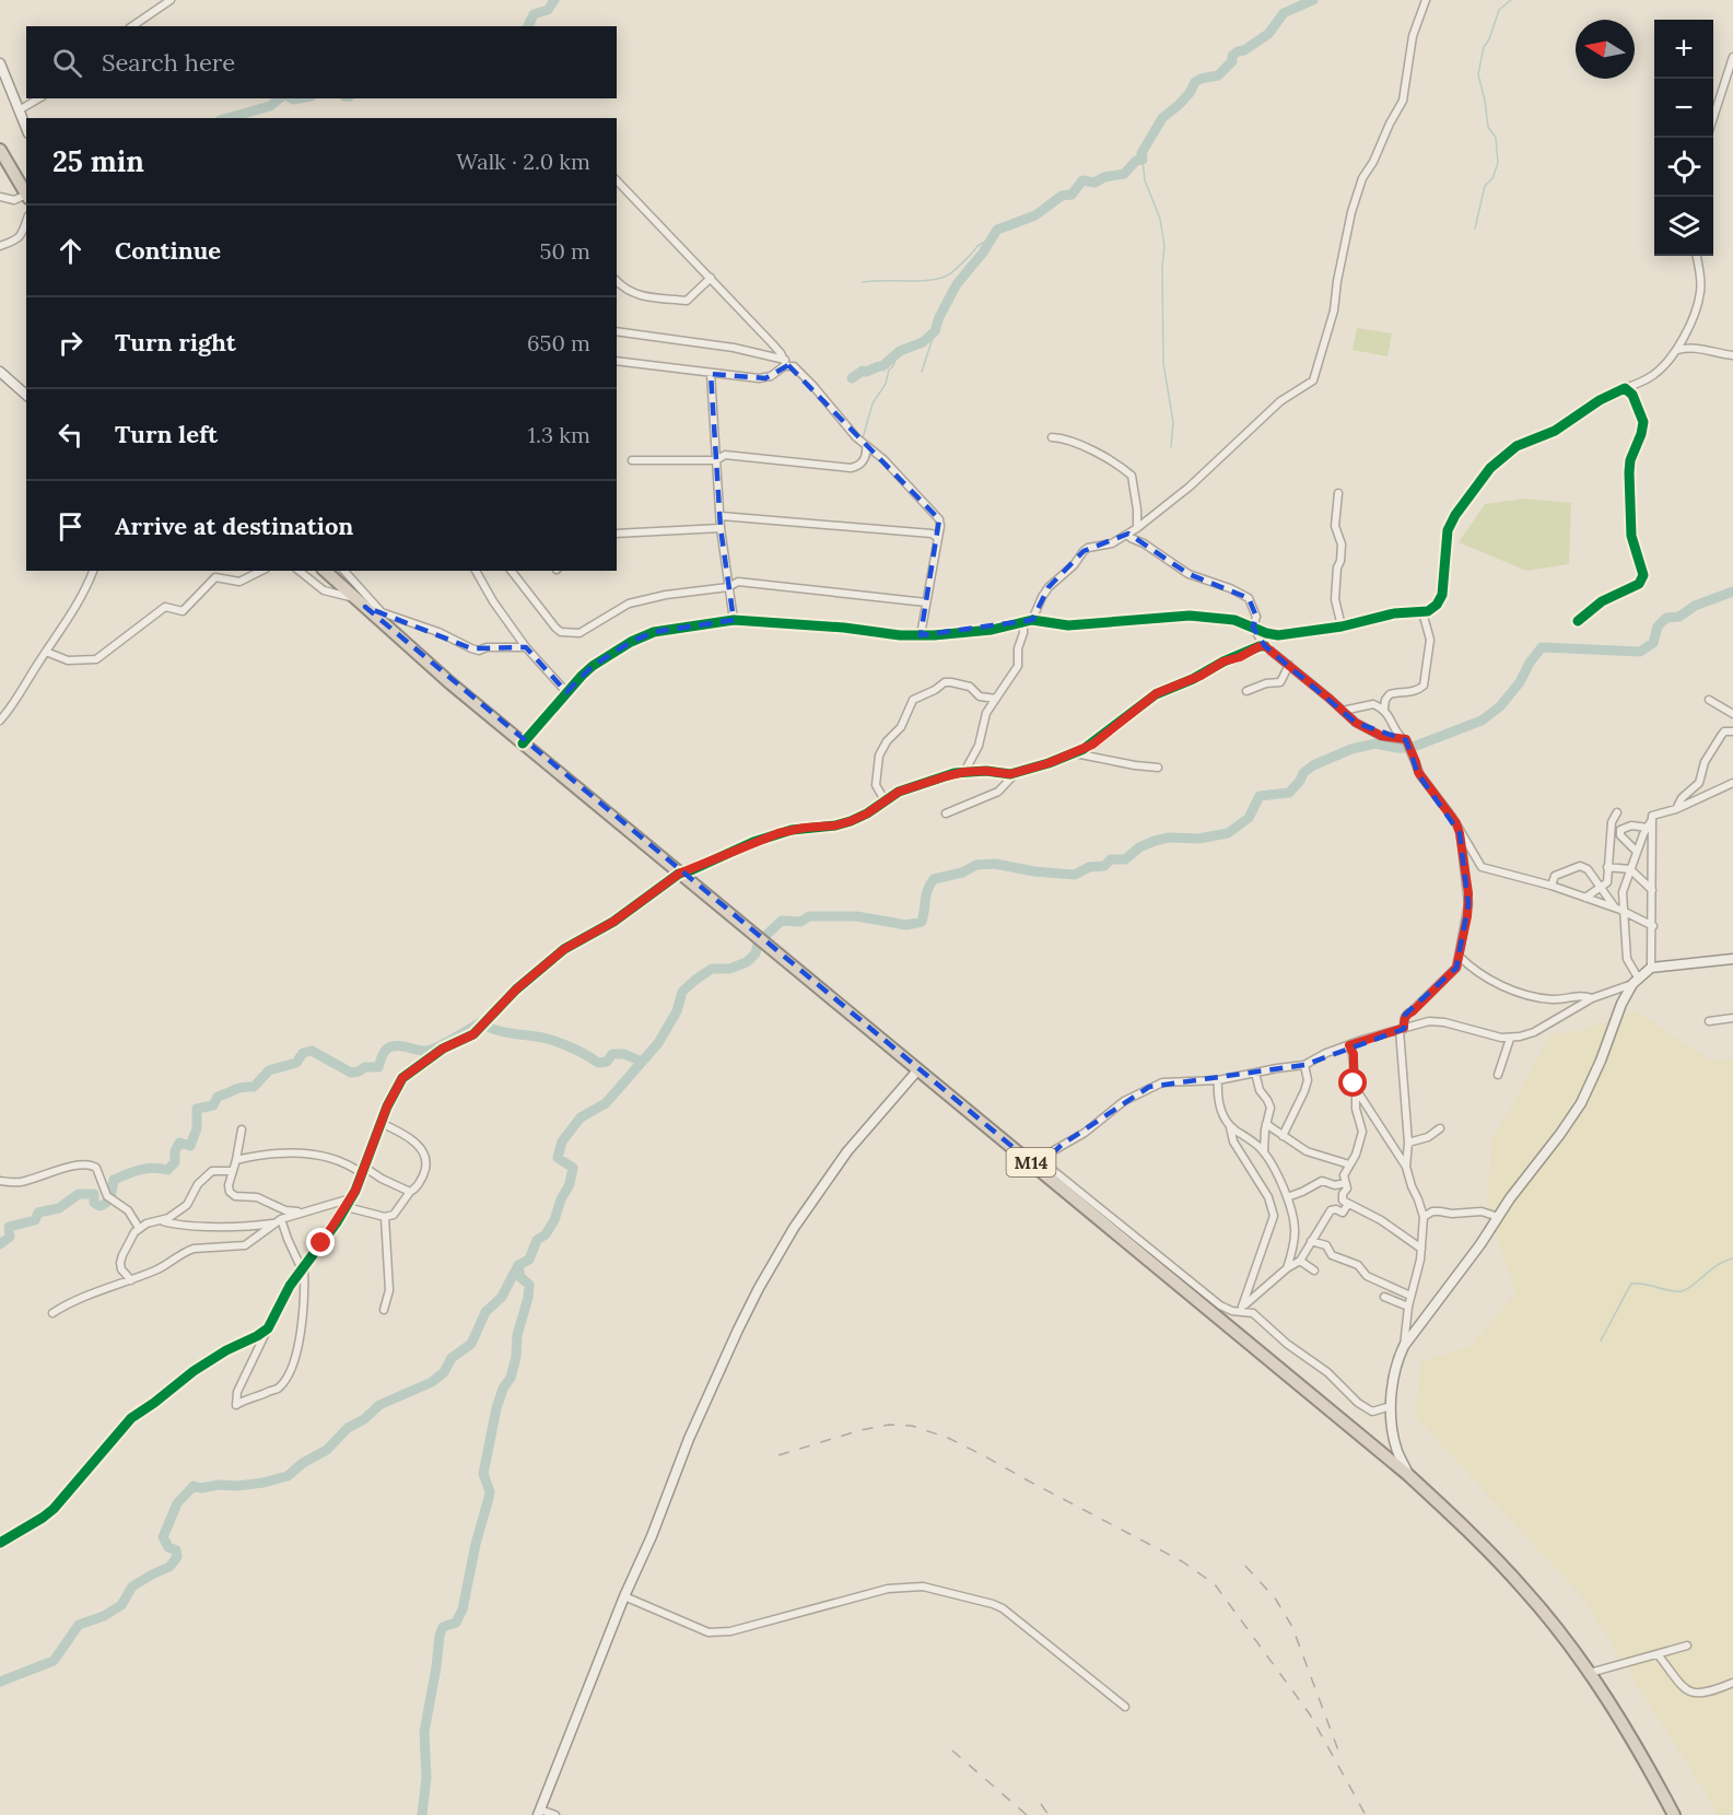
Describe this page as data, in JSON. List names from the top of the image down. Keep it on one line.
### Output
{"streets":{"highway":["M14"]},"north":"left","page":{"map_buttons":["+","−"],"search":"Search here","heading":["25 min","Walk · 2.0 km"],"list":[["Continue","50 m"],["Turn right","650 m"],["Turn left","1.3 km"],"Arrive at destination"]}}
